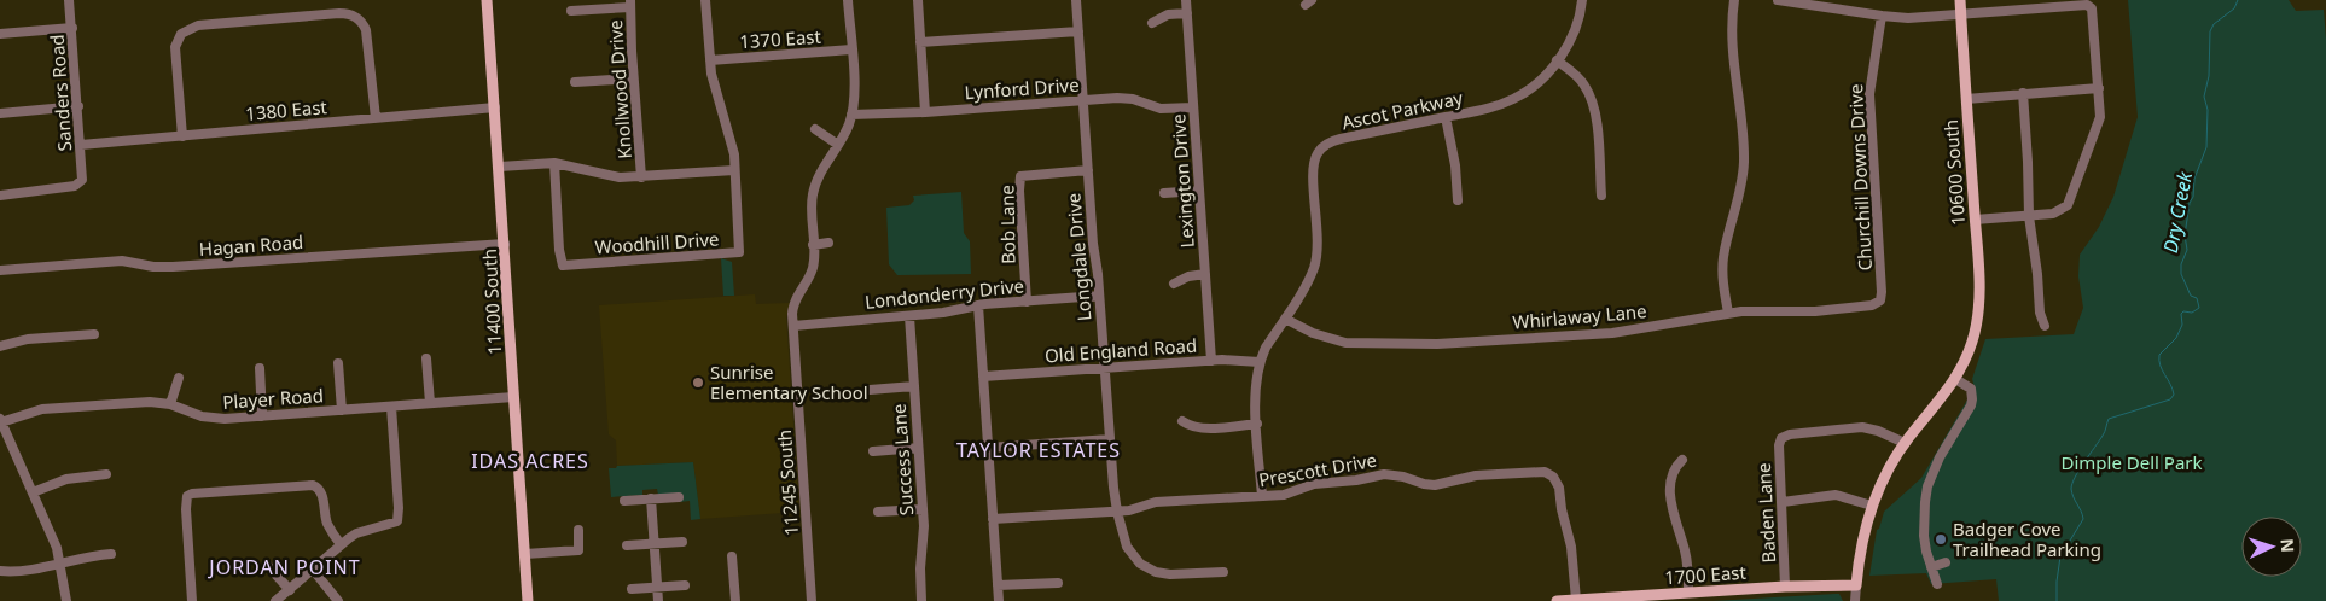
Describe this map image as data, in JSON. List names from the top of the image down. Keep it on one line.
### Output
{"streets":{"main road":["10600 South","11400 South","1700 East"],"street":["1370 East","Lynford Drive","Knollwood Drive","Sanders Road","1380 East","Ascot Parkway","Churchill Downs Drive","Lexington Drive","Bob Lane","Woodhill Drive","Hagan Road","Longdale Drive","Londonderry Drive","Whirlaway Lane","Old England Road","Player Road","Success Lane","Prescott Drive","11245 South","Baden Lane"]},"crossings":[["1370 East","Woodhill Drive"],["1370 East","11245 South"],["Lynford Drive","Lexington Drive"],["Lynford Drive","Longdale Drive"],["Lynford Drive","11245 South"],["Sanders Road","1380 East"],["1380 East","11400 South"],["Ascot Parkway","Whirlaway Lane"],["Ascot Parkway","Old England Road"],["Ascot Parkway","Prescott Drive"],["10600 South","Baden Lane"],["10600 South","1700 East"],["Churchill Downs Drive","Whirlaway Lane"],["Lexington Drive","Old England Road"],["Bob Lane","Longdale Drive"],["Bob Lane","Londonderry Drive"],["Hagan Road","11400 South"],["Longdale Drive","Londonderry Drive"],["Longdale Drive","Old England Road"],["Longdale Drive","Prescott Drive"],["Londonderry Drive","Success Lane"],["Londonderry Drive","11245 South"],["11400 South","Player Road"],["Prescott Drive","1700 East"],["Baden Lane","1700 East"]],"districts":["TAYLOR ESTATES","IDAS ACRES","JORDAN POINT"],"water":["Dry Creek"],"parks":["Dimple Dell Park"],"places":["Sunrise Elementary School","Badger Cove Trailhead Parking"],"north":"right"}
